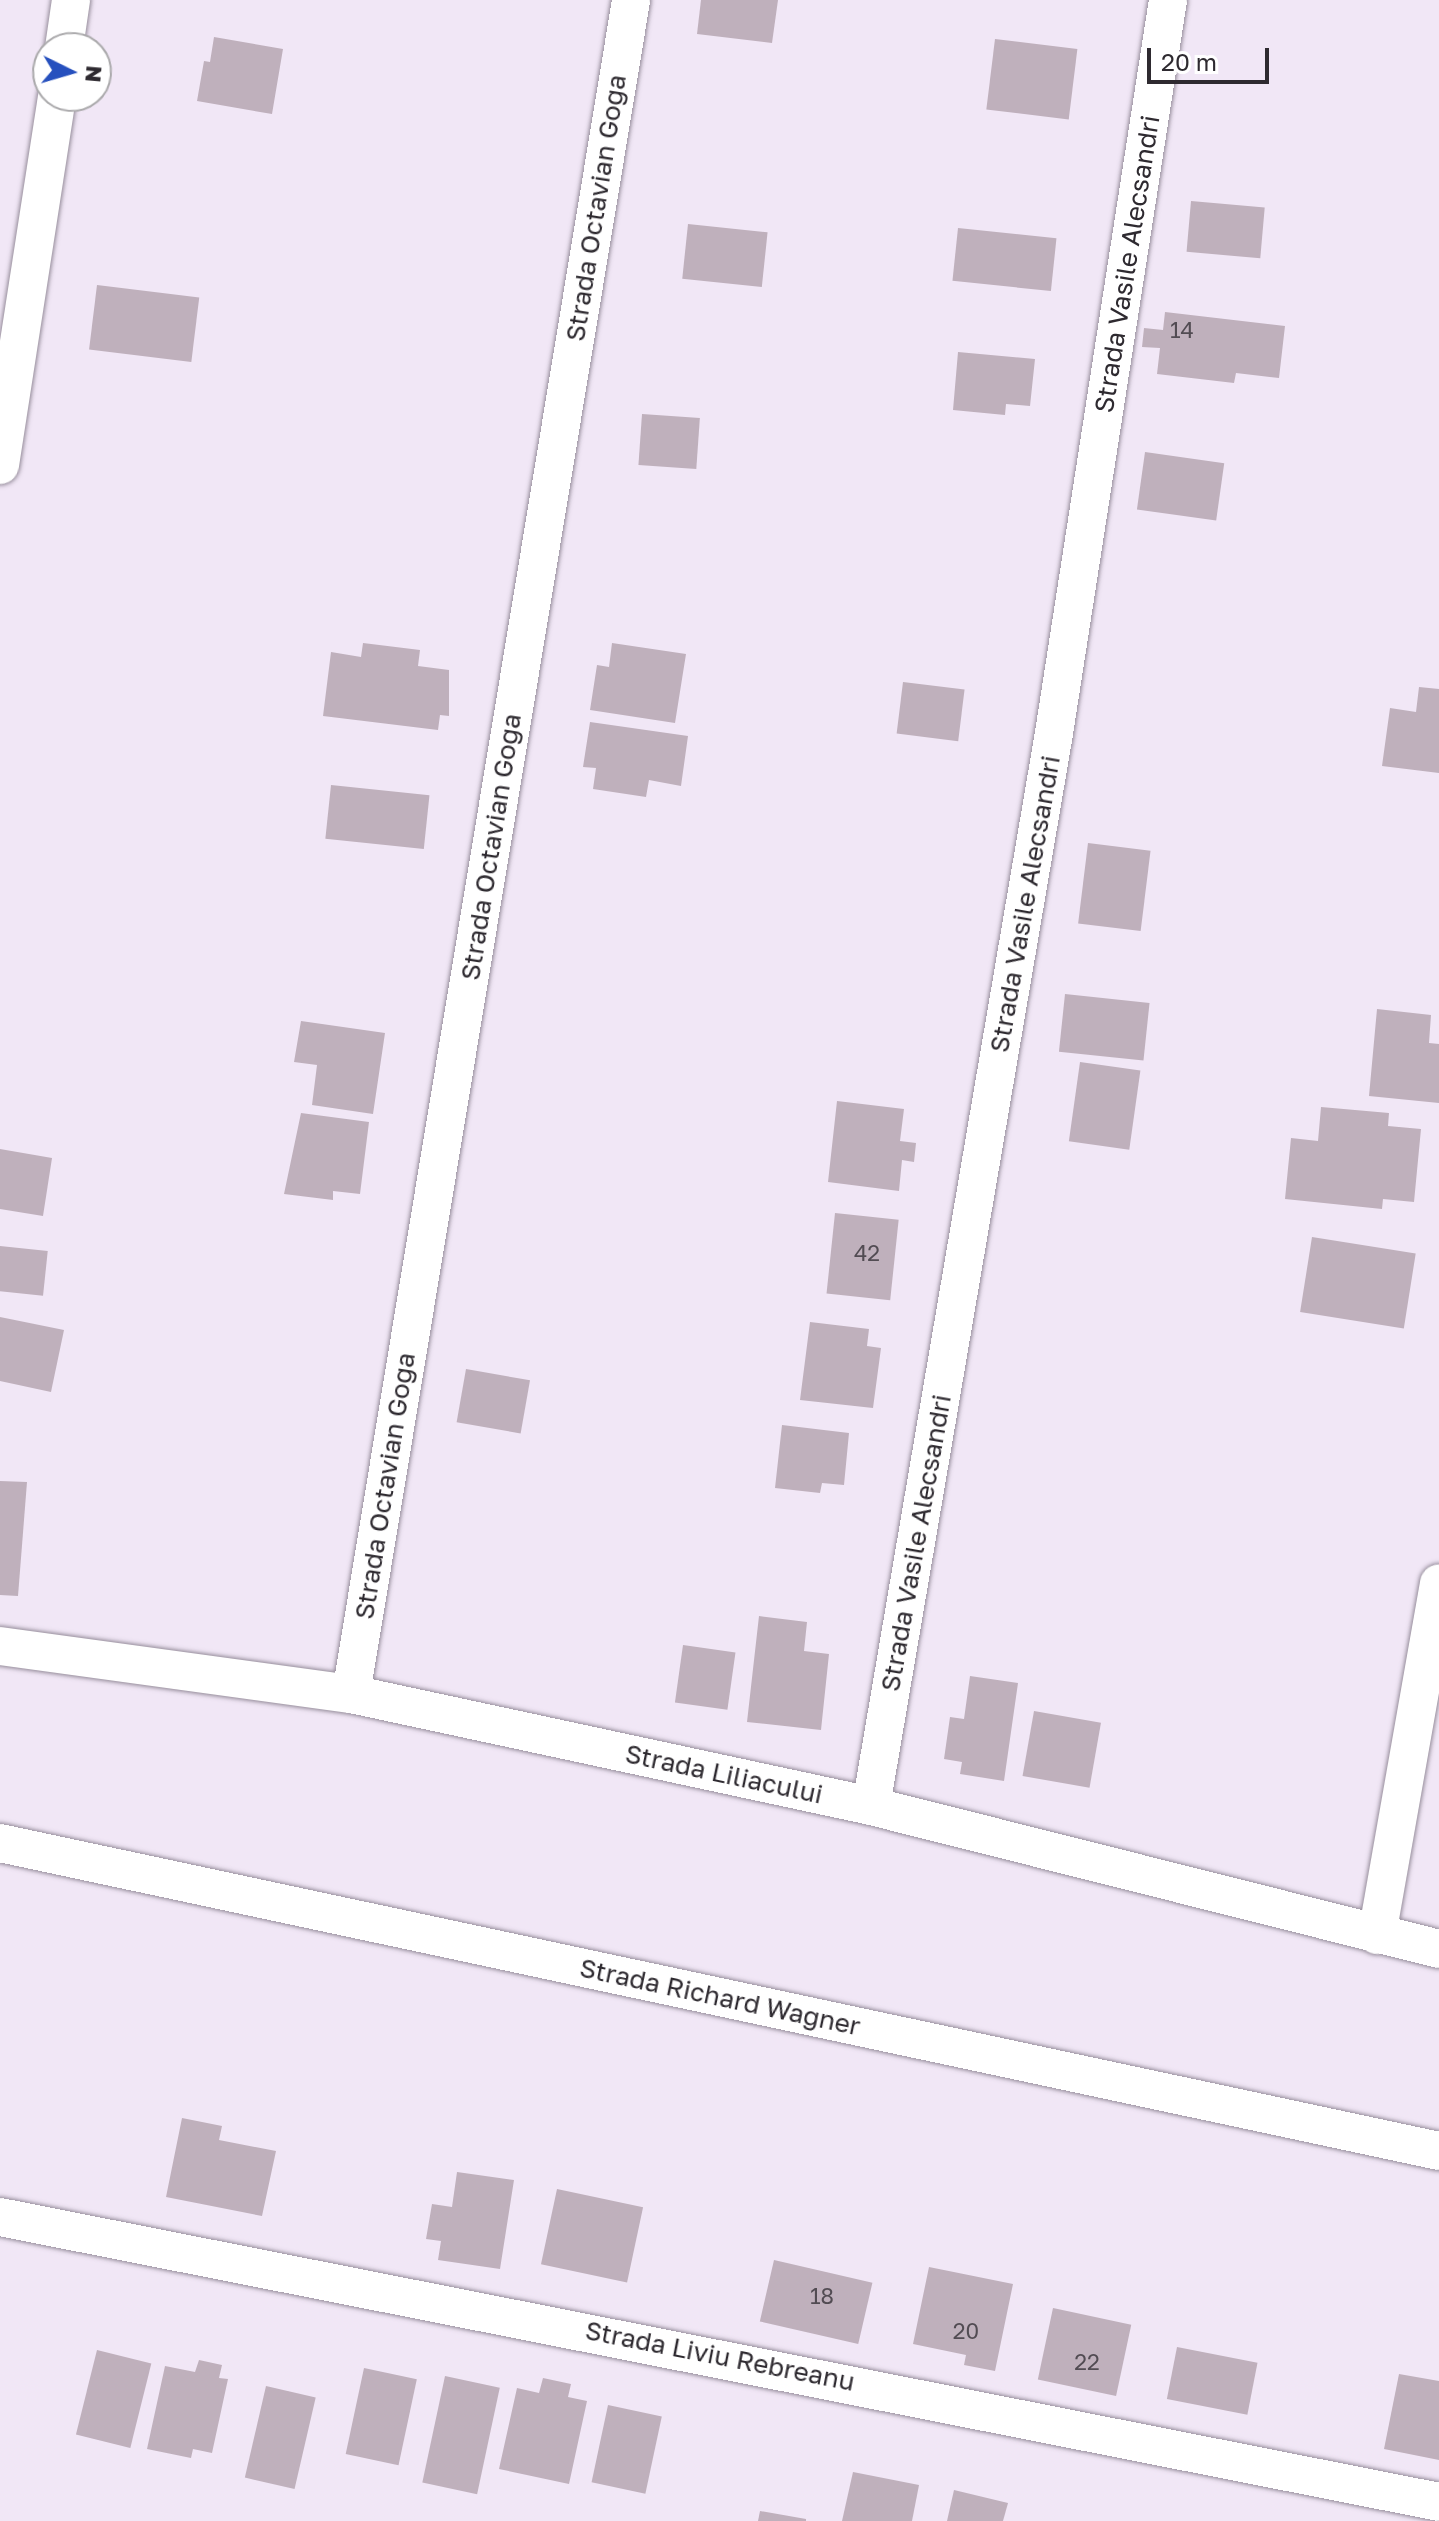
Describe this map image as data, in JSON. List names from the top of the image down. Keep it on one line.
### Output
{"streets":{"street":["Strada Octavian Goga","Strada Vasile Alecsandri","Strada Liliacului","Strada Richard Wagner","Strada Liviu Rebreanu"]},"crossings":[["Strada Octavian Goga","Strada Liliacului"],["Strada Vasile Alecsandri","Strada Liliacului"]],"house_numbers":["14","42","18","20","22"],"scale_bar":"20 m","north":"right"}
